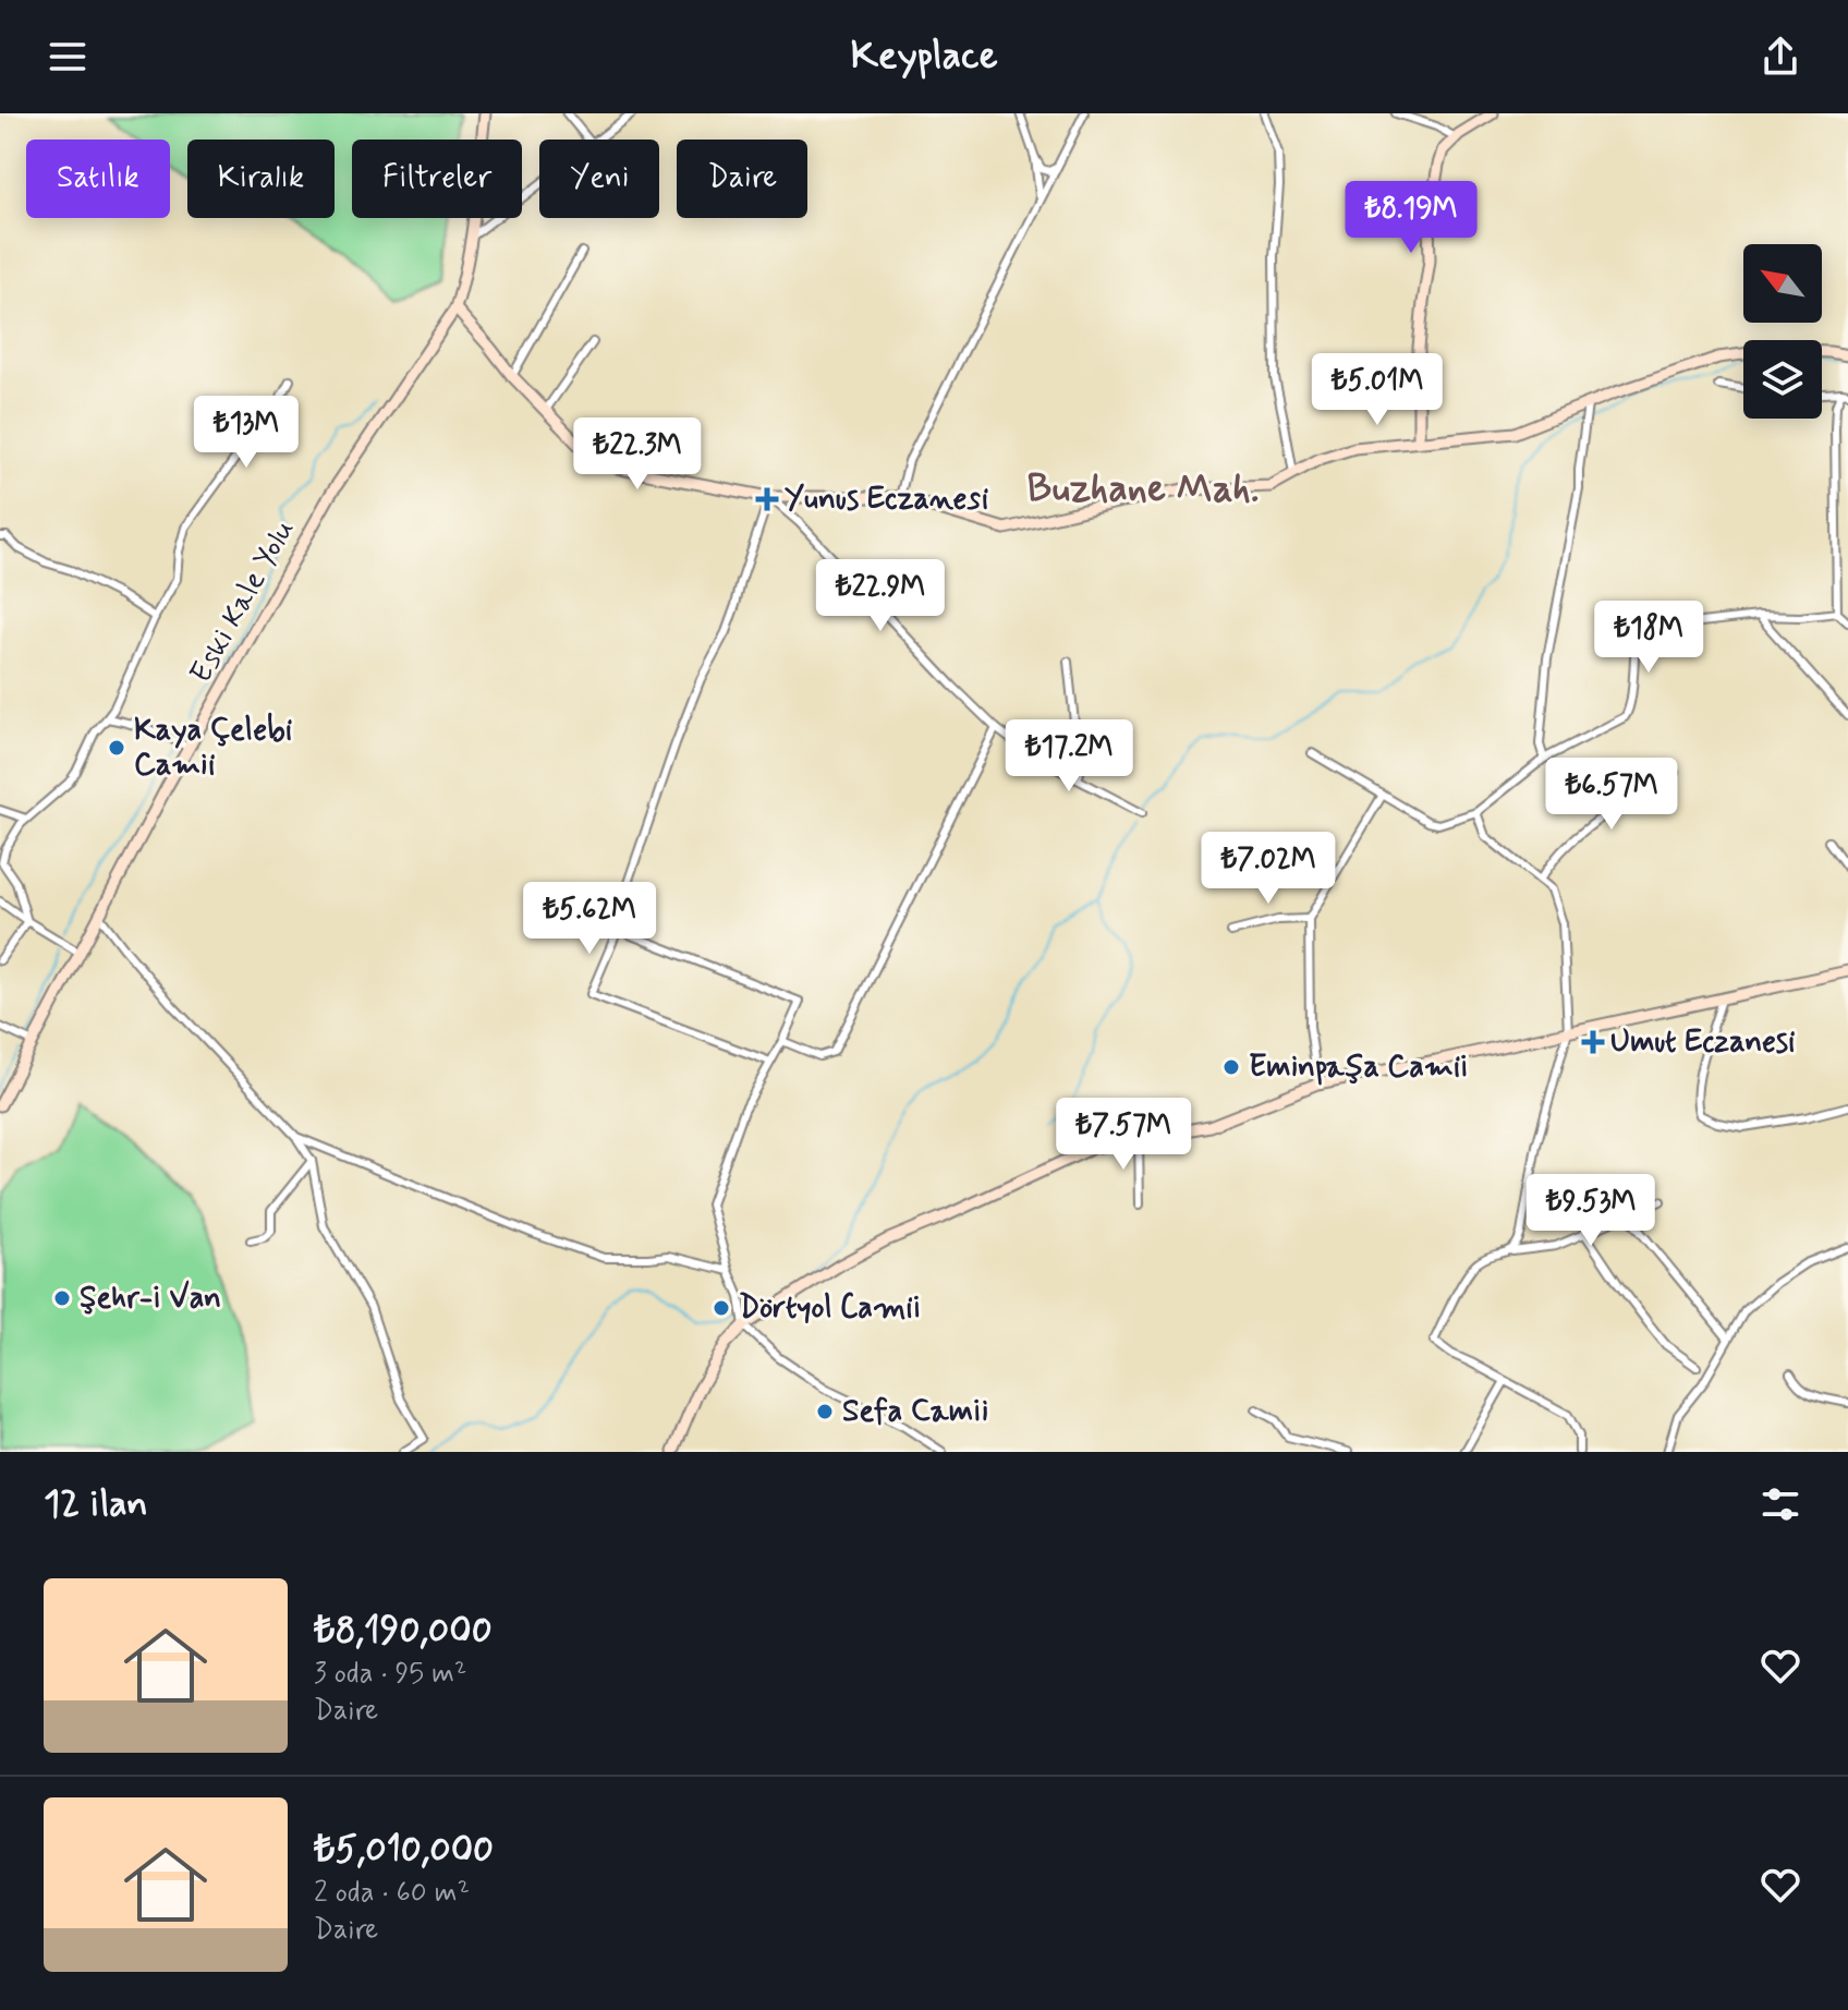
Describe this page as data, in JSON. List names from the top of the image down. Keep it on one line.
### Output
{"streets":{"street":["Eski Kale Yolu"]},"districts":["Buzhane Mah."],"places":{"health":["Yunus Eczanesi","Umut Eczanesi"],"other":["Kaya Çelebi Camii","Eminpaşa Camii","Şehr-i Van","Dörtyol Camii","Sefa Camii"]},"north":"top left","page":{"header":"Keyplace","chip":["Satılık","Kiralık","Filtreler","Yeni","Daire"],"price":["₺8.19M","₺5.01M","₺13M","₺22.3M","₺22.9M","₺18M","₺17.2M","₺6.57M","₺7.02M","₺5.62M","₺7.57M","₺9.53M"],"heading":"12 ilan","list":[{"name":"₺8,190,000","note":"3 oda · 95 m² · Daire"},{"name":"₺5,010,000","note":"2 oda · 60 m² · Daire"}]}}
